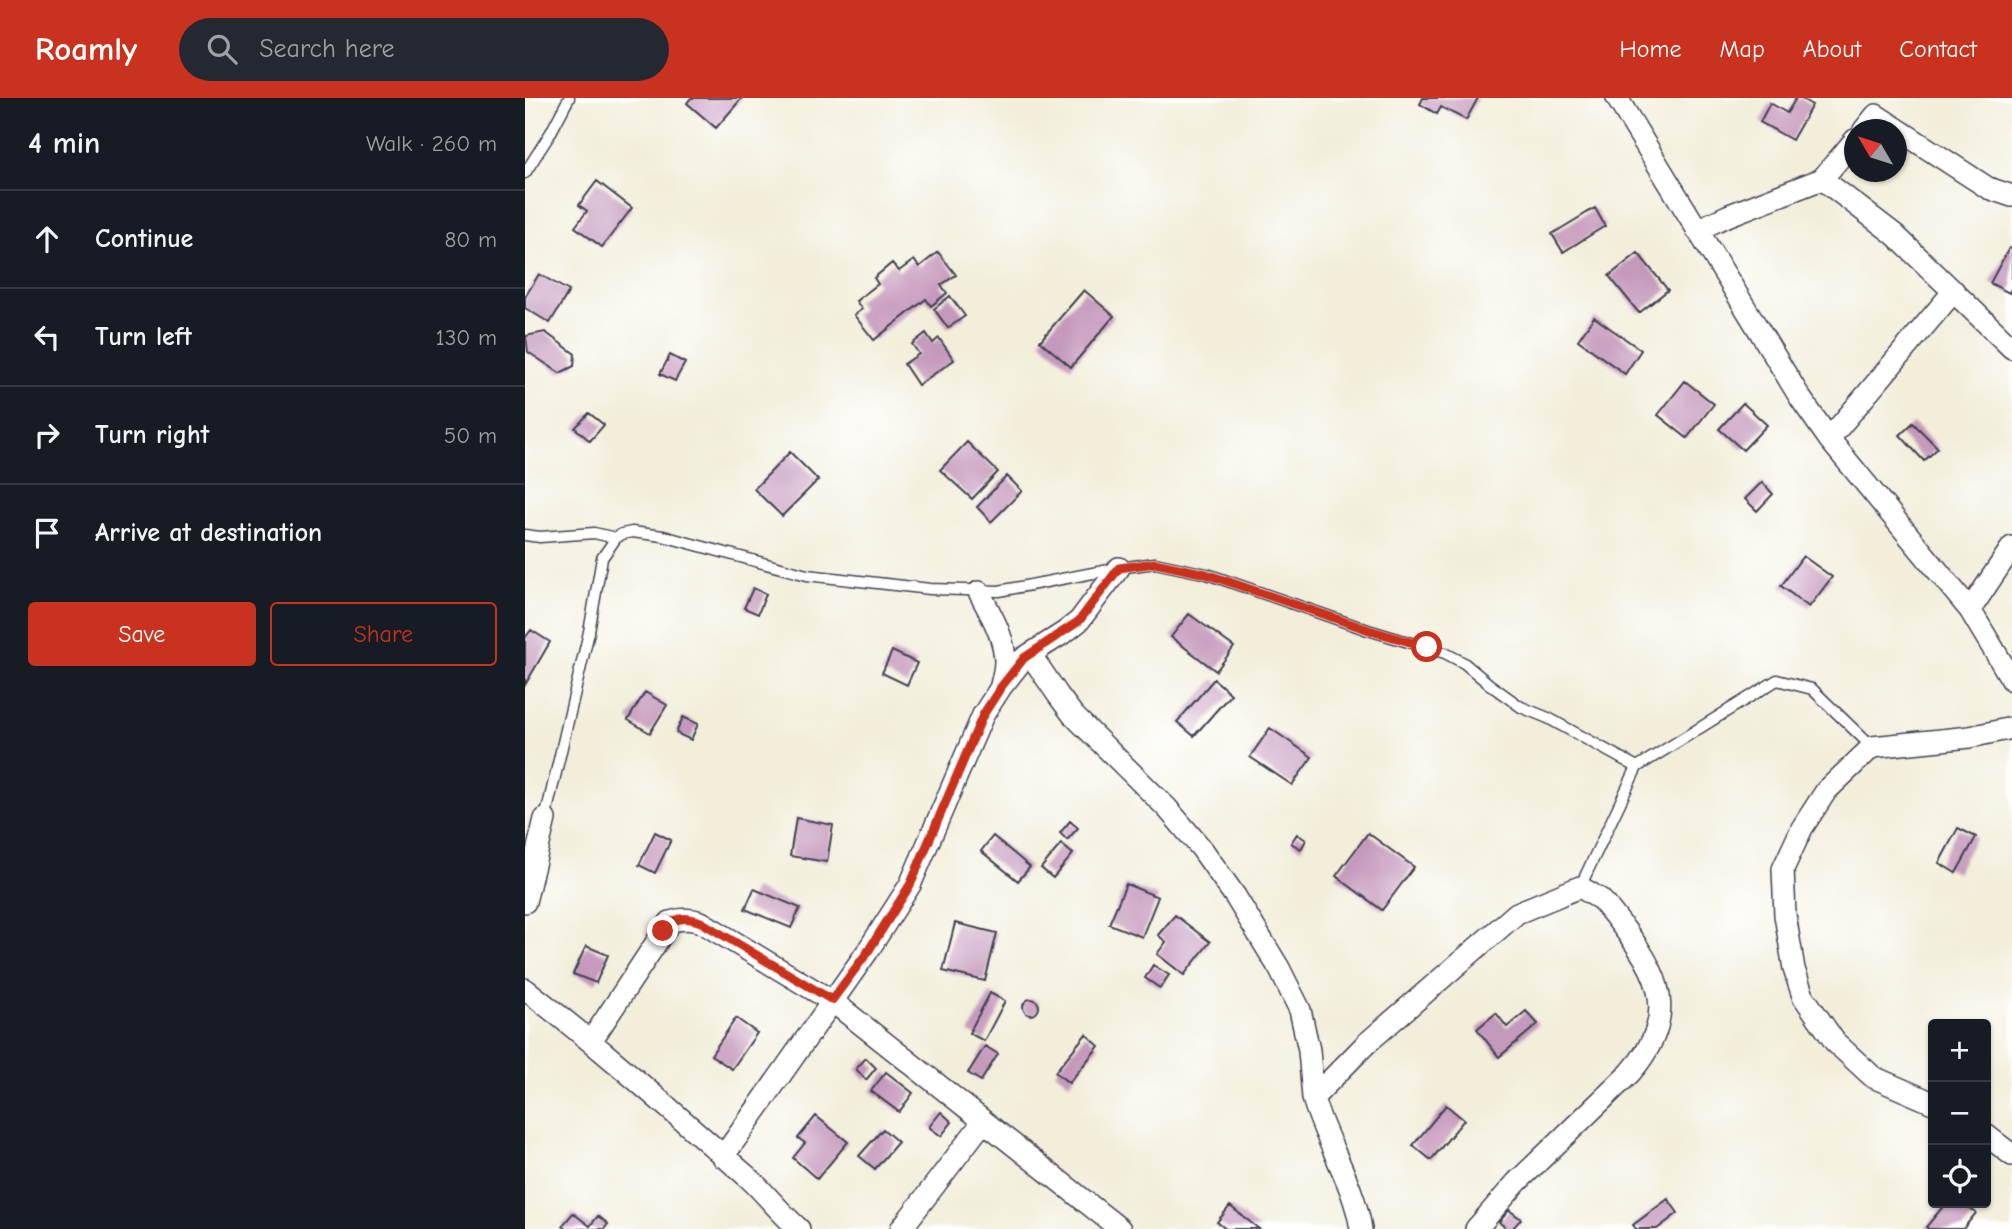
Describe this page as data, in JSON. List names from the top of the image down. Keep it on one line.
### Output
{"north":"top left","page":{"header":"Roamly","search":"Search here","nav":["Home","Map","About","Contact"],"heading":["4 min","Walk · 260 m"],"list":[["Continue","80 m"],["Turn left","130 m"],["Turn right","50 m"],"Arrive at destination"],"buttons":["Save","Share"],"map_buttons":["+","−"]}}
